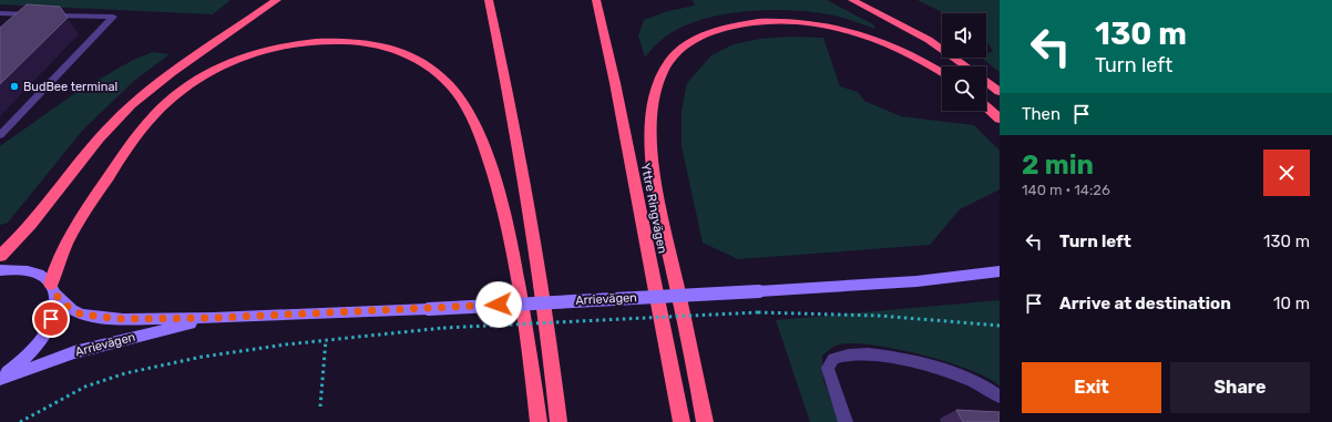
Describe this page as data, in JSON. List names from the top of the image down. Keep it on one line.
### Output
{"streets":{"highway":["Yttre Ringvägen"],"main road":["Arrievägen"]},"places":["BudBee terminal"],"page":{"turn":["130 m","Turn left"],"then":"Then","heading":["2 min","140 m · 14:26"],"list":[{"name":"Turn left","value":"130 m"},{"name":"Arrive at destination","value":"10 m"}],"buttons":["Exit","Share"]}}
